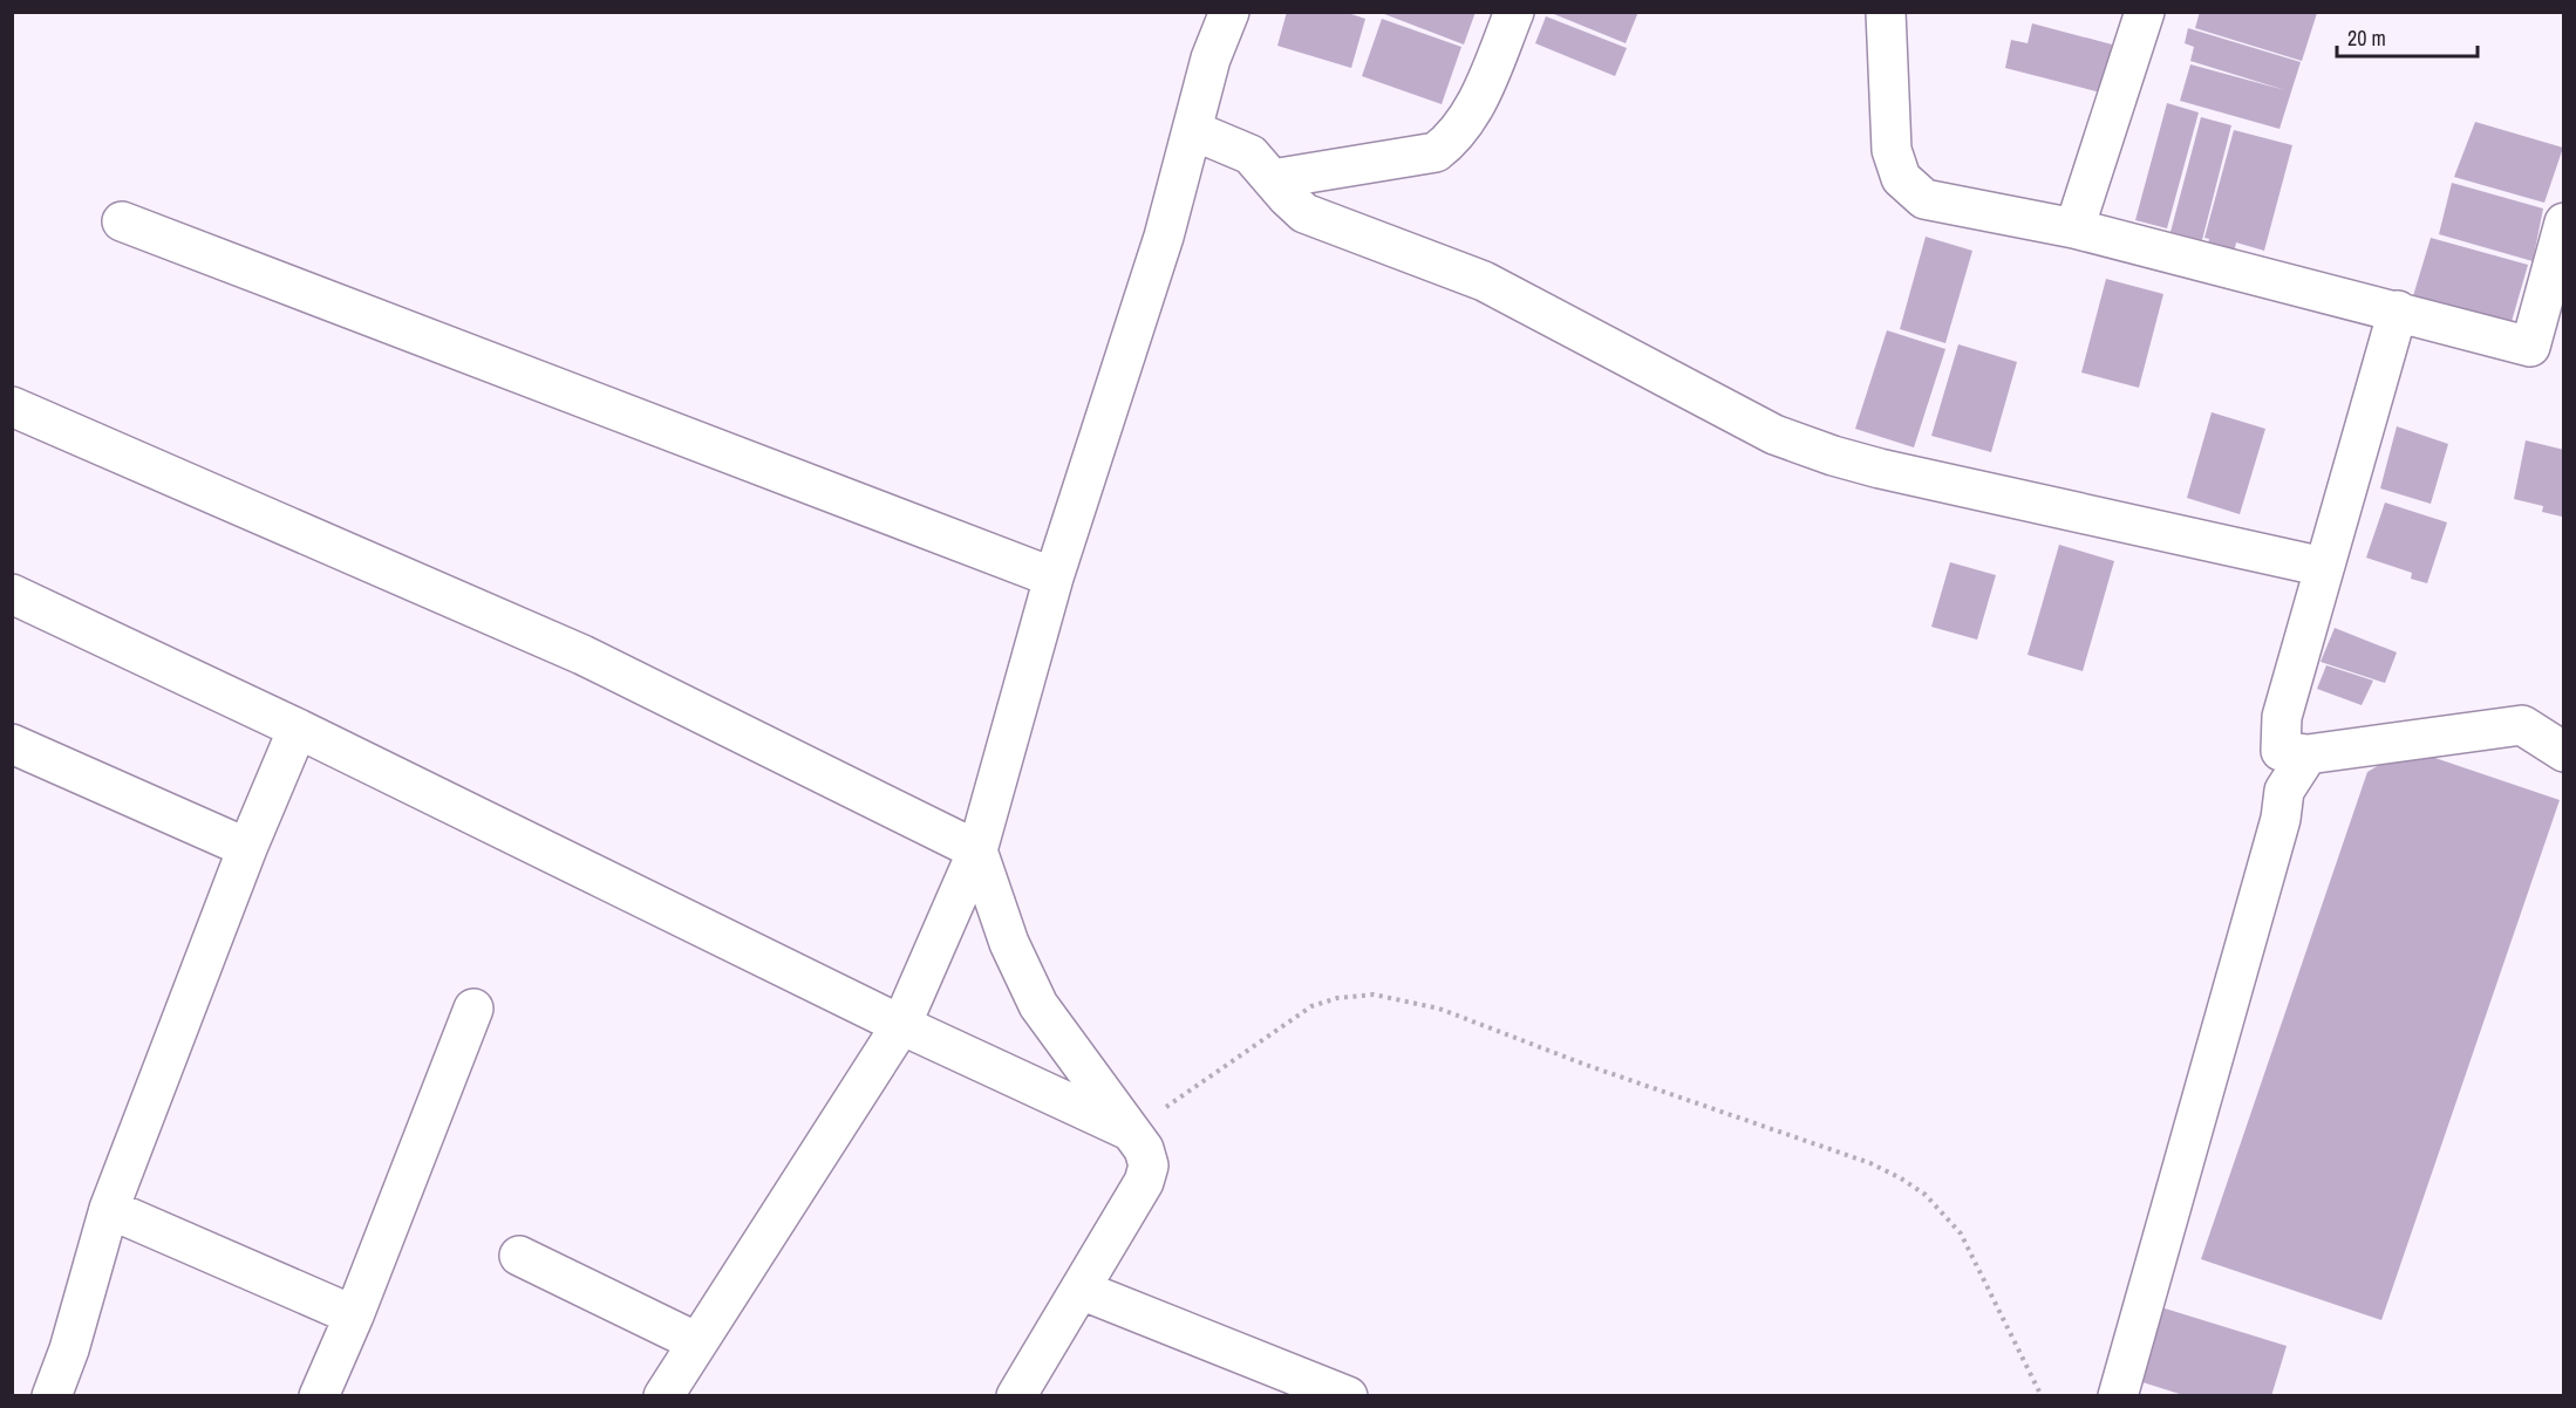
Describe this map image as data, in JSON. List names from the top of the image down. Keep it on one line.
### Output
{"scale_bar":"20 m"}
